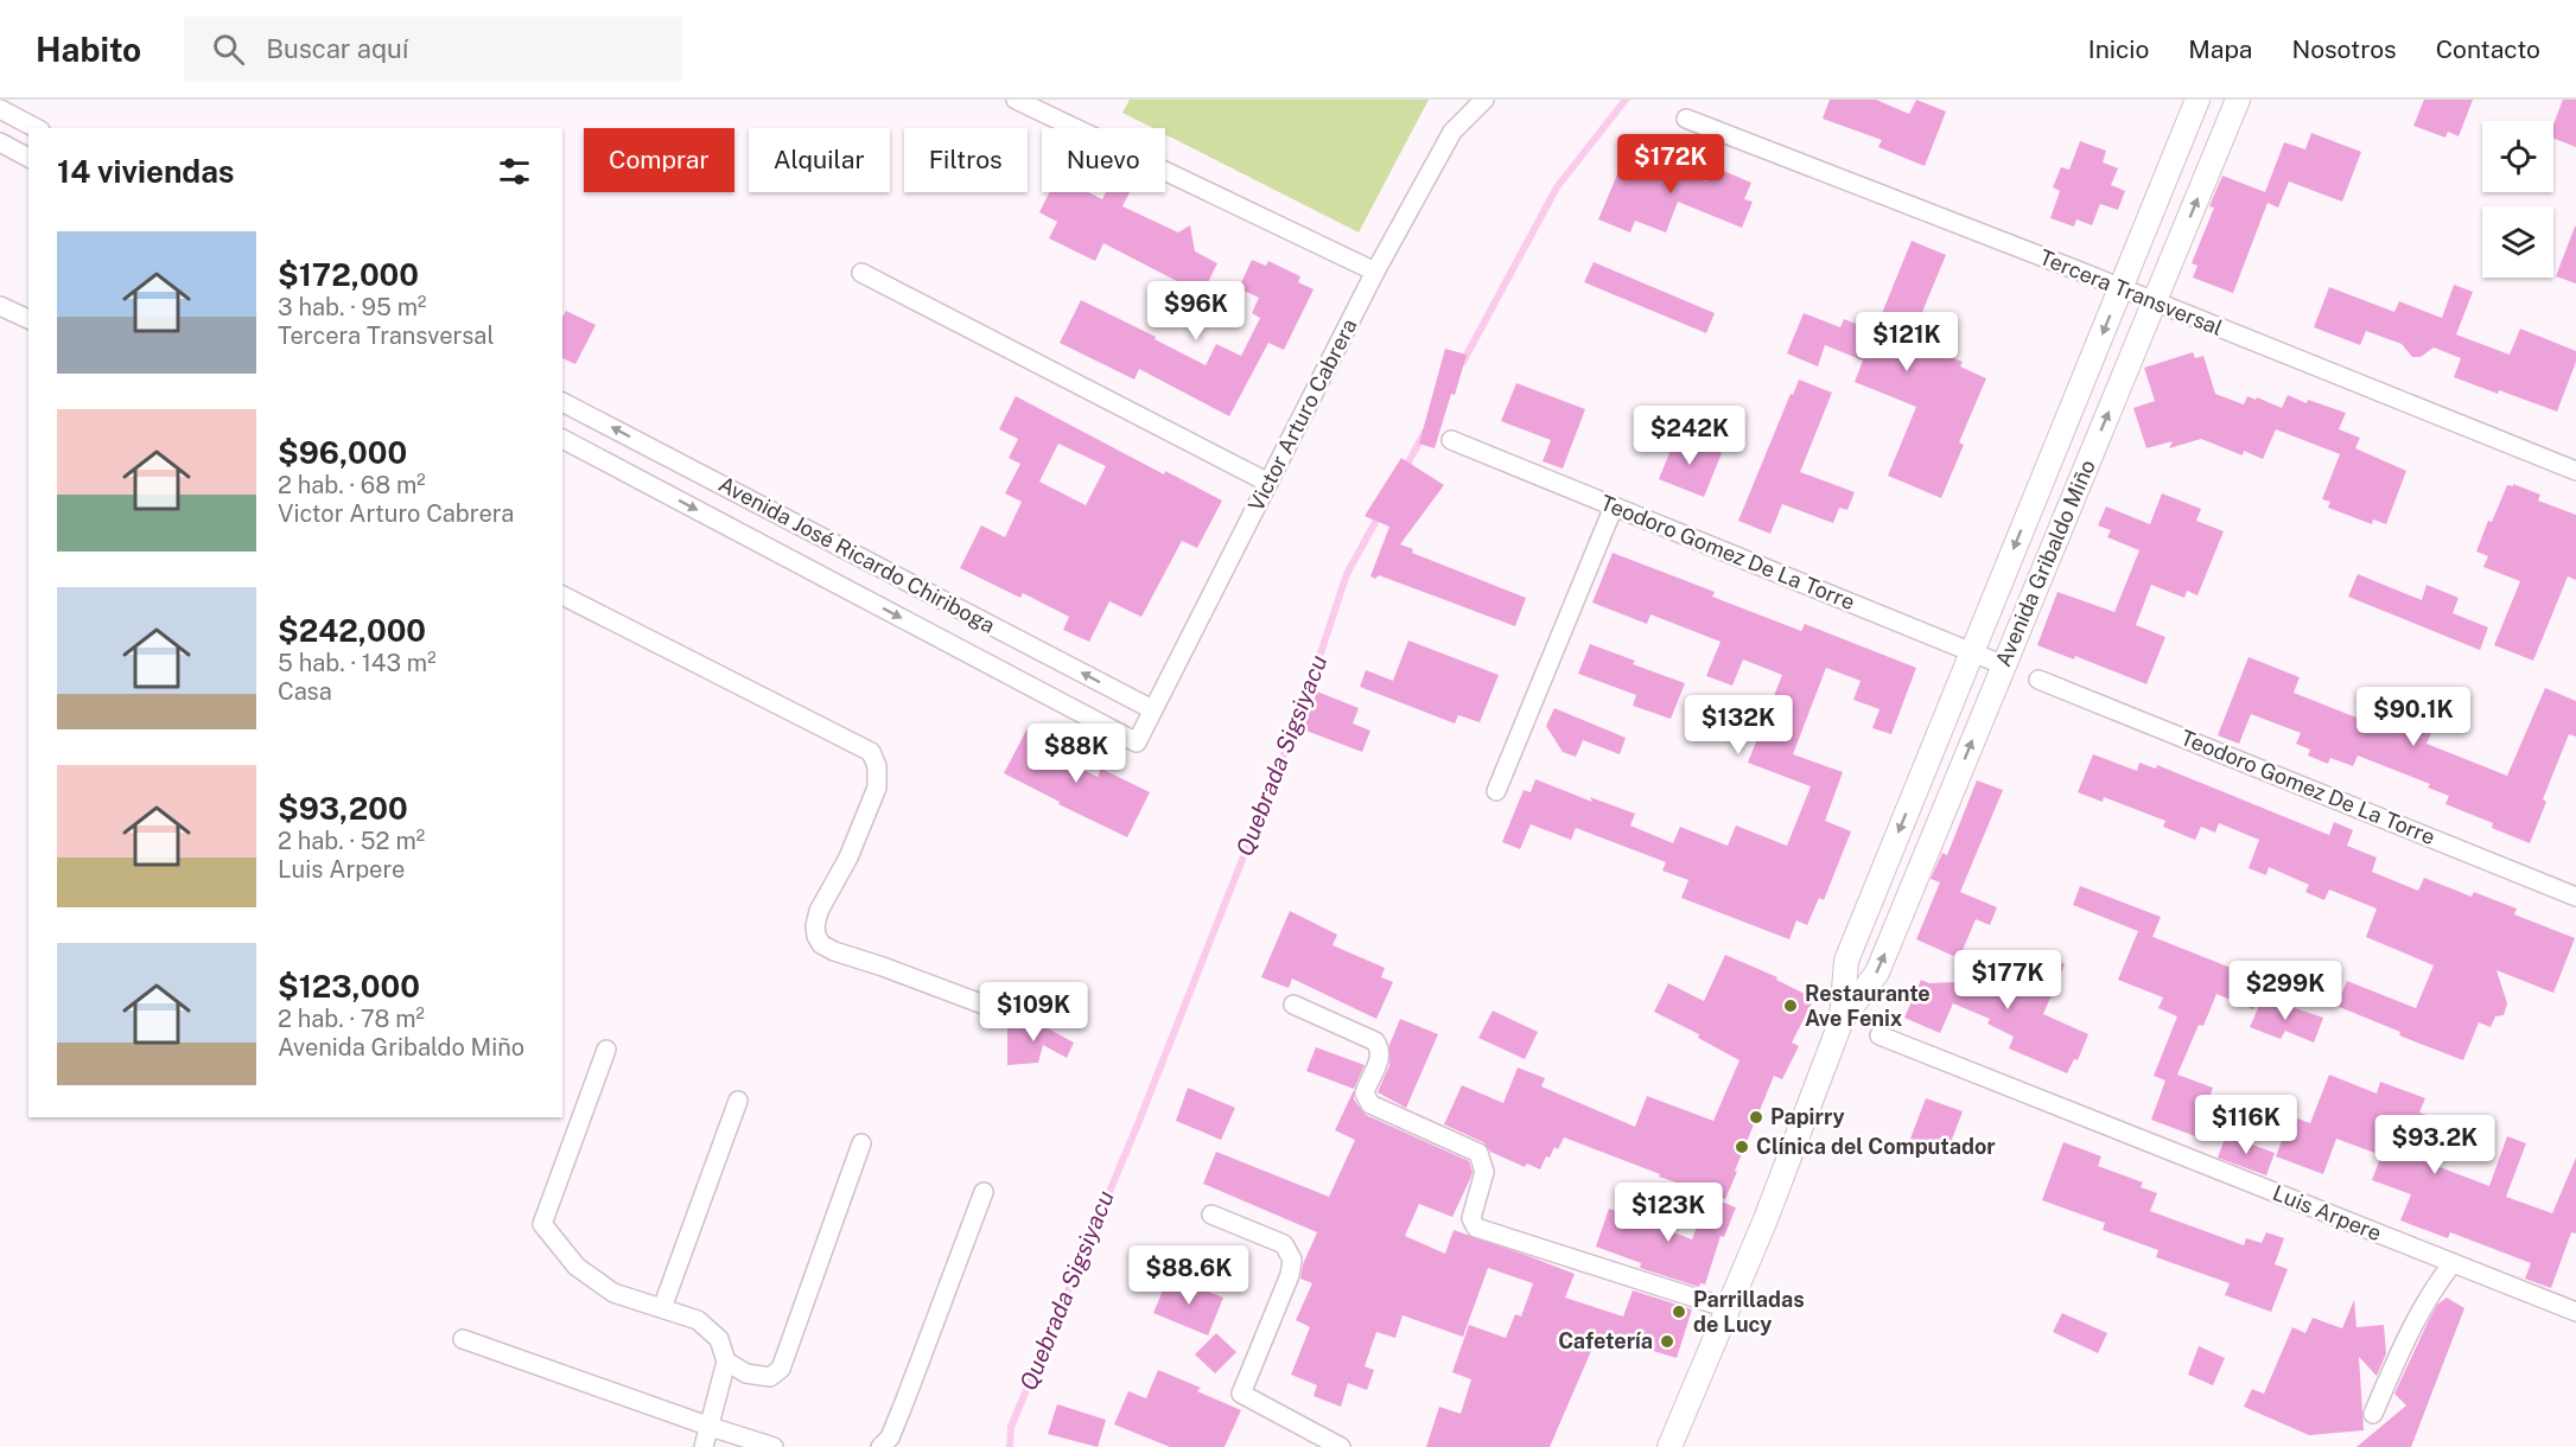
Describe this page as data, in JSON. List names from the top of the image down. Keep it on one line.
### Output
{"streets":{"street":["Tercera Transversal","Victor Arturo Cabrera","Teodoro Gomez De La Torre","Avenida José Ricardo Chiriboga","Avenida Gribaldo Miño","Luis Arpere"]},"crossings":[["Tercera Transversal","Avenida Gribaldo Miño"],["Victor Arturo Cabrera","Avenida José Ricardo Chiriboga"],["Teodoro Gomez De La Torre","Avenida Gribaldo Miño"]],"water":["Quebrada Sigsiyacu"],"places":["Restaurante Ave Fenix","Papirry","Clínica del Computador","Parrilladas de Lucy","Cafetería"],"page":{"header":"Habito","search":"Buscar aquí","nav":["Inicio","Mapa","Nosotros","Contacto"],"chip":["Comprar","Alquilar","Filtros","Nuevo"],"heading":"14 viviendas","price":["$172K","$96K","$121K","$242K","$90.1K","$132K","$88K","$177K","$299K","$109K","$116K","$93.2K","$123K","$88.6K"],"list":[{"name":"$172,000","note":"3 hab. · 95 m² · Tercera Transversal"},{"name":"$96,000","note":"2 hab. · 68 m² · Victor Arturo Cabrera"},{"name":"$242,000","note":"5 hab. · 143 m² · Casa"},{"name":"$93,200","note":"2 hab. · 52 m² · Luis Arpere"},{"name":"$123,000","note":"2 hab. · 78 m² · Avenida Gribaldo Miño"}]}}
